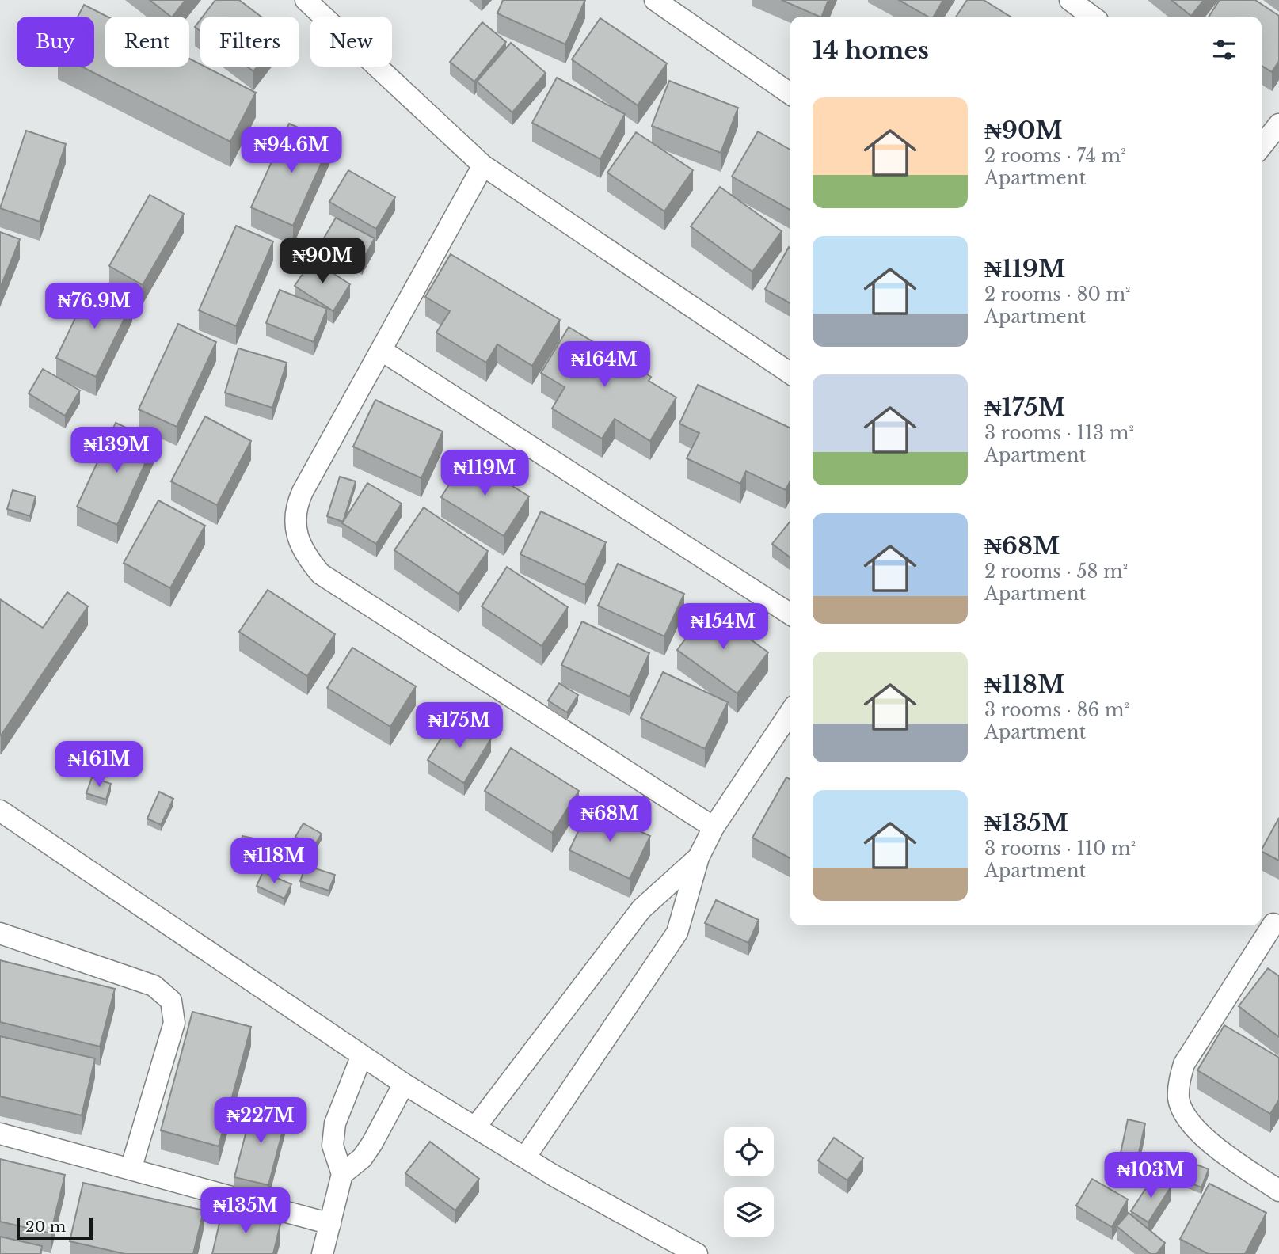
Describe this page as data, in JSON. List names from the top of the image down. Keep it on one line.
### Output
{"scale_bar":"20 m","page":{"chip":["Buy","Rent","Filters","New"],"heading":"14 homes","list":[{"name":"₦90M","note":"2 rooms · 74 m² · Apartment"},{"name":"₦119M","note":"2 rooms · 80 m² · Apartment"},{"name":"₦175M","note":"3 rooms · 113 m² · Apartment"},{"name":"₦68M","note":"2 rooms · 58 m² · Apartment"},{"name":"₦118M","note":"3 rooms · 86 m² · Apartment"},{"name":"₦135M","note":"3 rooms · 110 m² · Apartment"}],"price":["₦94.6M","₦90M","₦76.9M","₦164M","₦139M","₦119M","₦154M","₦175M","₦161M","₦68M","₦118M","₦227M","₦103M","₦135M"],"scale":"20 m"}}
